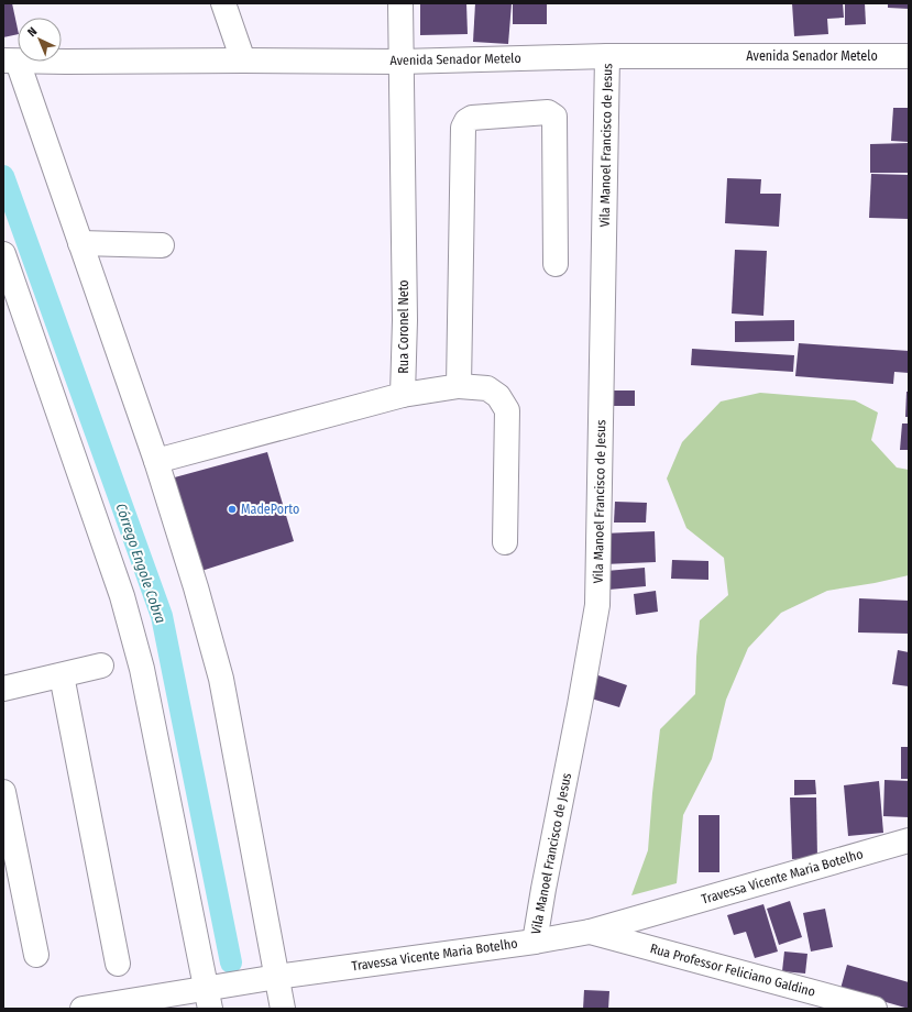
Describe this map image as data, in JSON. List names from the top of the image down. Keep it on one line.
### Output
{"streets":{"street":["Avenida Senador Metelo","Vila Manoel Francisco de Jesus","Rua Coronel Neto","Travessa Vicente Maria Botelho","Rua Professor Feliciano Galdino"]},"crossings":[["Avenida Senador Metelo","Vila Manoel Francisco de Jesus"],["Avenida Senador Metelo","Rua Coronel Neto"],["Vila Manoel Francisco de Jesus","Travessa Vicente Maria Botelho"],["Travessa Vicente Maria Botelho","Rua Professor Feliciano Galdino"]],"water":["Córrego Engole Cobra"],"places":["MadePorto"],"north":"top left"}
